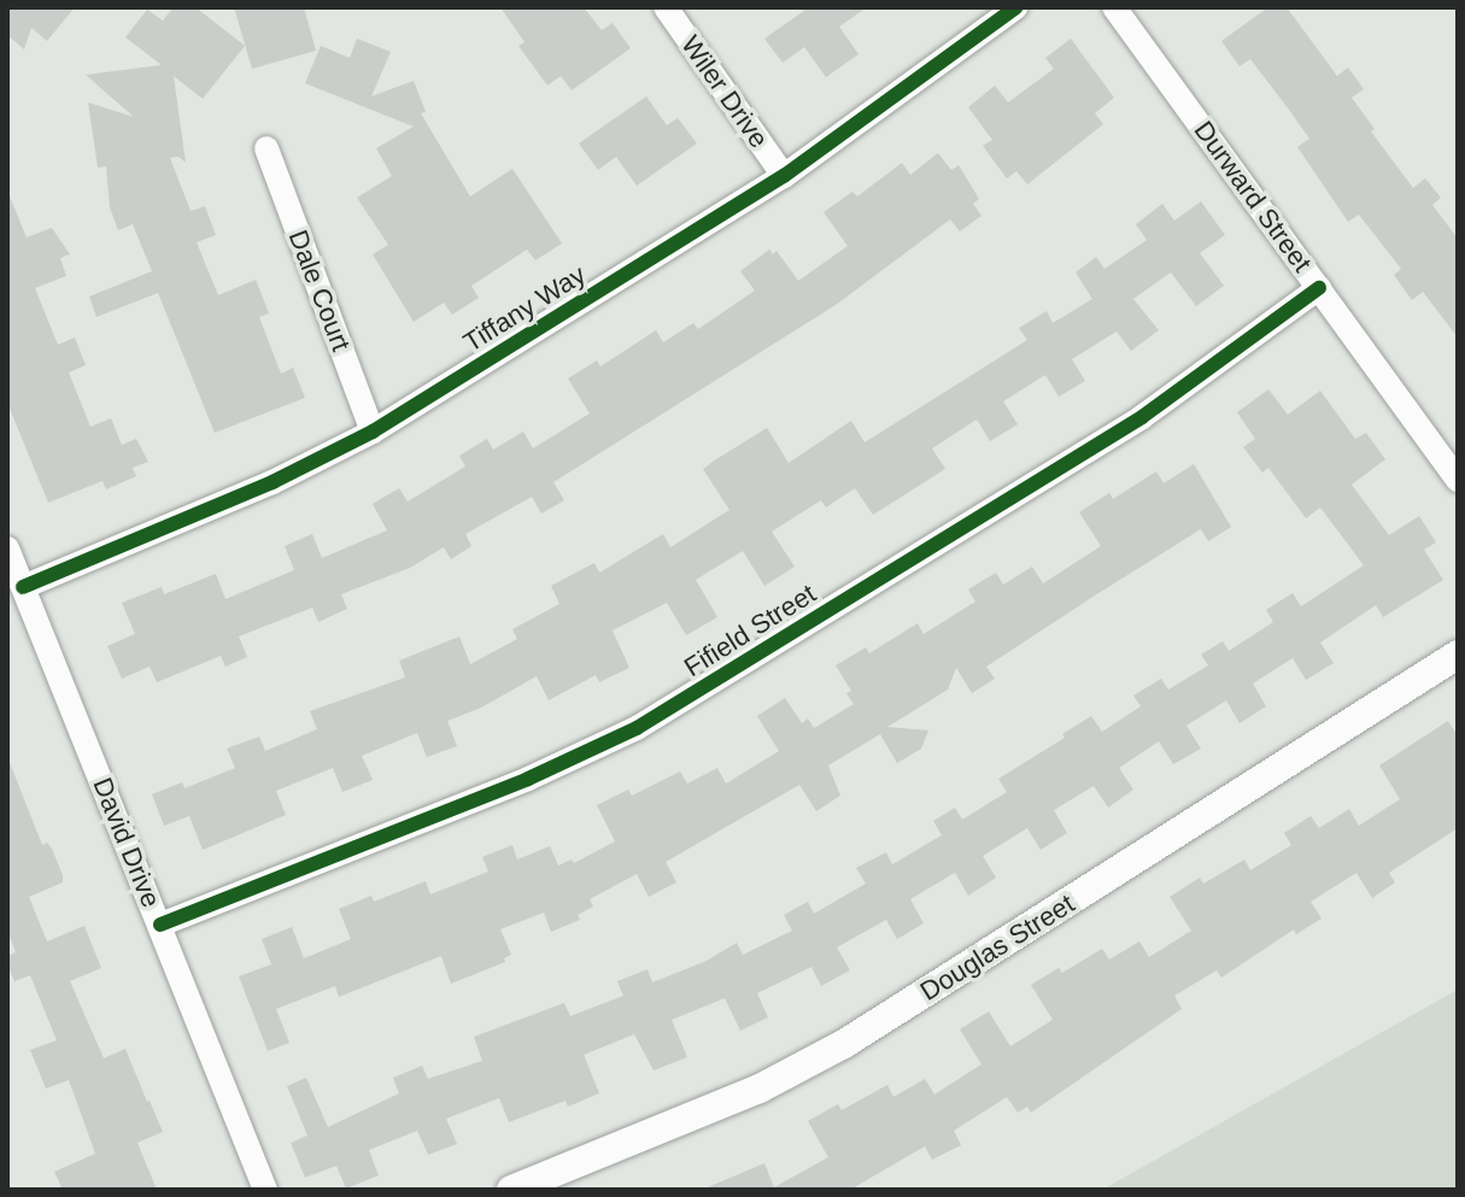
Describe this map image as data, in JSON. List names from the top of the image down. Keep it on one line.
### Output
{"streets":{"street":["Wiler Drive","Durward Street","Dale Court","Tiffany Way","Fifield Street","David Drive","Douglas Street"]},"crossings":[["Wiler Drive","Tiffany Way"],["Durward Street","Fifield Street"],["Dale Court","Tiffany Way"],["Tiffany Way","David Drive"],["Fifield Street","David Drive"]]}
